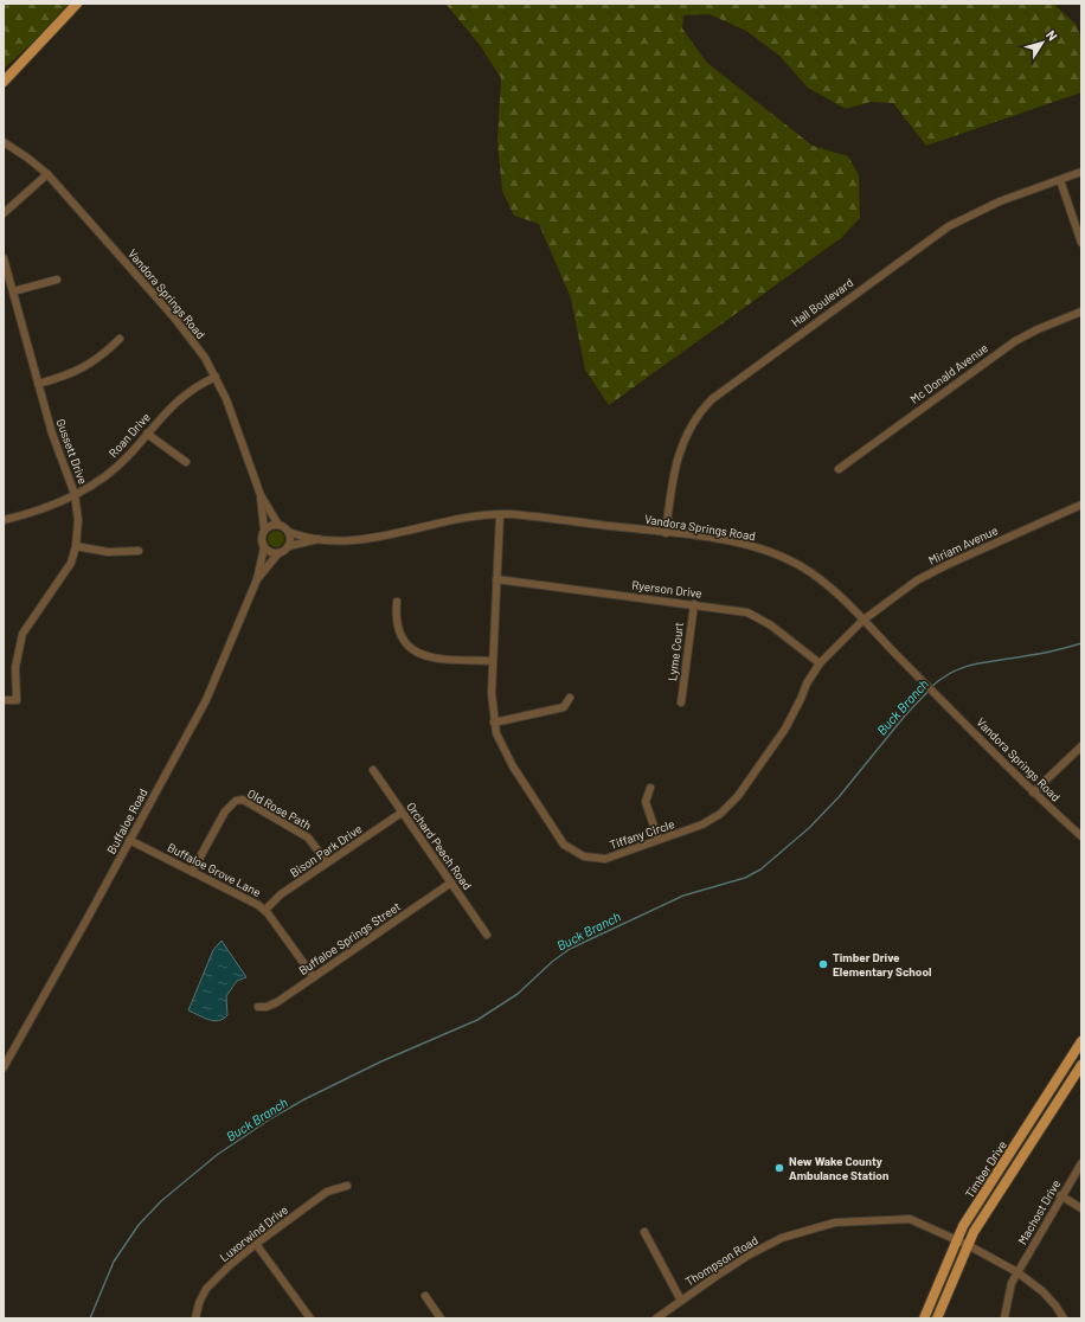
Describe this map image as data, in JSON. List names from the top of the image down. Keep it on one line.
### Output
{"streets":{"main road":["Timber Drive"],"street":["Vandora Springs Road","Hall Boulevard","Mc Donald Avenue","Roan Drive","Gussett Drive","Miriam Avenue","Ryerson Drive","Lyme Court","Old Rose Path","Buffaloe Road","Tiffany Circle","Orchard Peach Road","Bison Park Drive","Buffaloe Grove Lane","Buffaloe Springs Street","Machost Drive","Luxorwind Drive","Thompson Road"]},"crossings":[["Vandora Springs Road","Hall Boulevard"],["Vandora Springs Road","Roan Drive"],["Vandora Springs Road","Miriam Avenue"],["Vandora Springs Road","Buffaloe Road"],["Vandora Springs Road","Tiffany Circle"],["Roan Drive","Gussett Drive"],["Miriam Avenue","Tiffany Circle"],["Ryerson Drive","Lyme Court"],["Ryerson Drive","Tiffany Circle"],["Old Rose Path","Bison Park Drive"],["Old Rose Path","Buffaloe Grove Lane"],["Buffaloe Road","Buffaloe Grove Lane"],["Orchard Peach Road","Bison Park Drive"],["Orchard Peach Road","Buffaloe Springs Street"],["Bison Park Drive","Buffaloe Grove Lane"],["Buffaloe Grove Lane","Buffaloe Springs Street"],["Timber Drive","Thompson Road"],["Machost Drive","Thompson Road"]],"water":["Buck Branch"],"places":["Timber Drive Elementary School","New Wake County Ambulance Station"],"north":"top right"}
